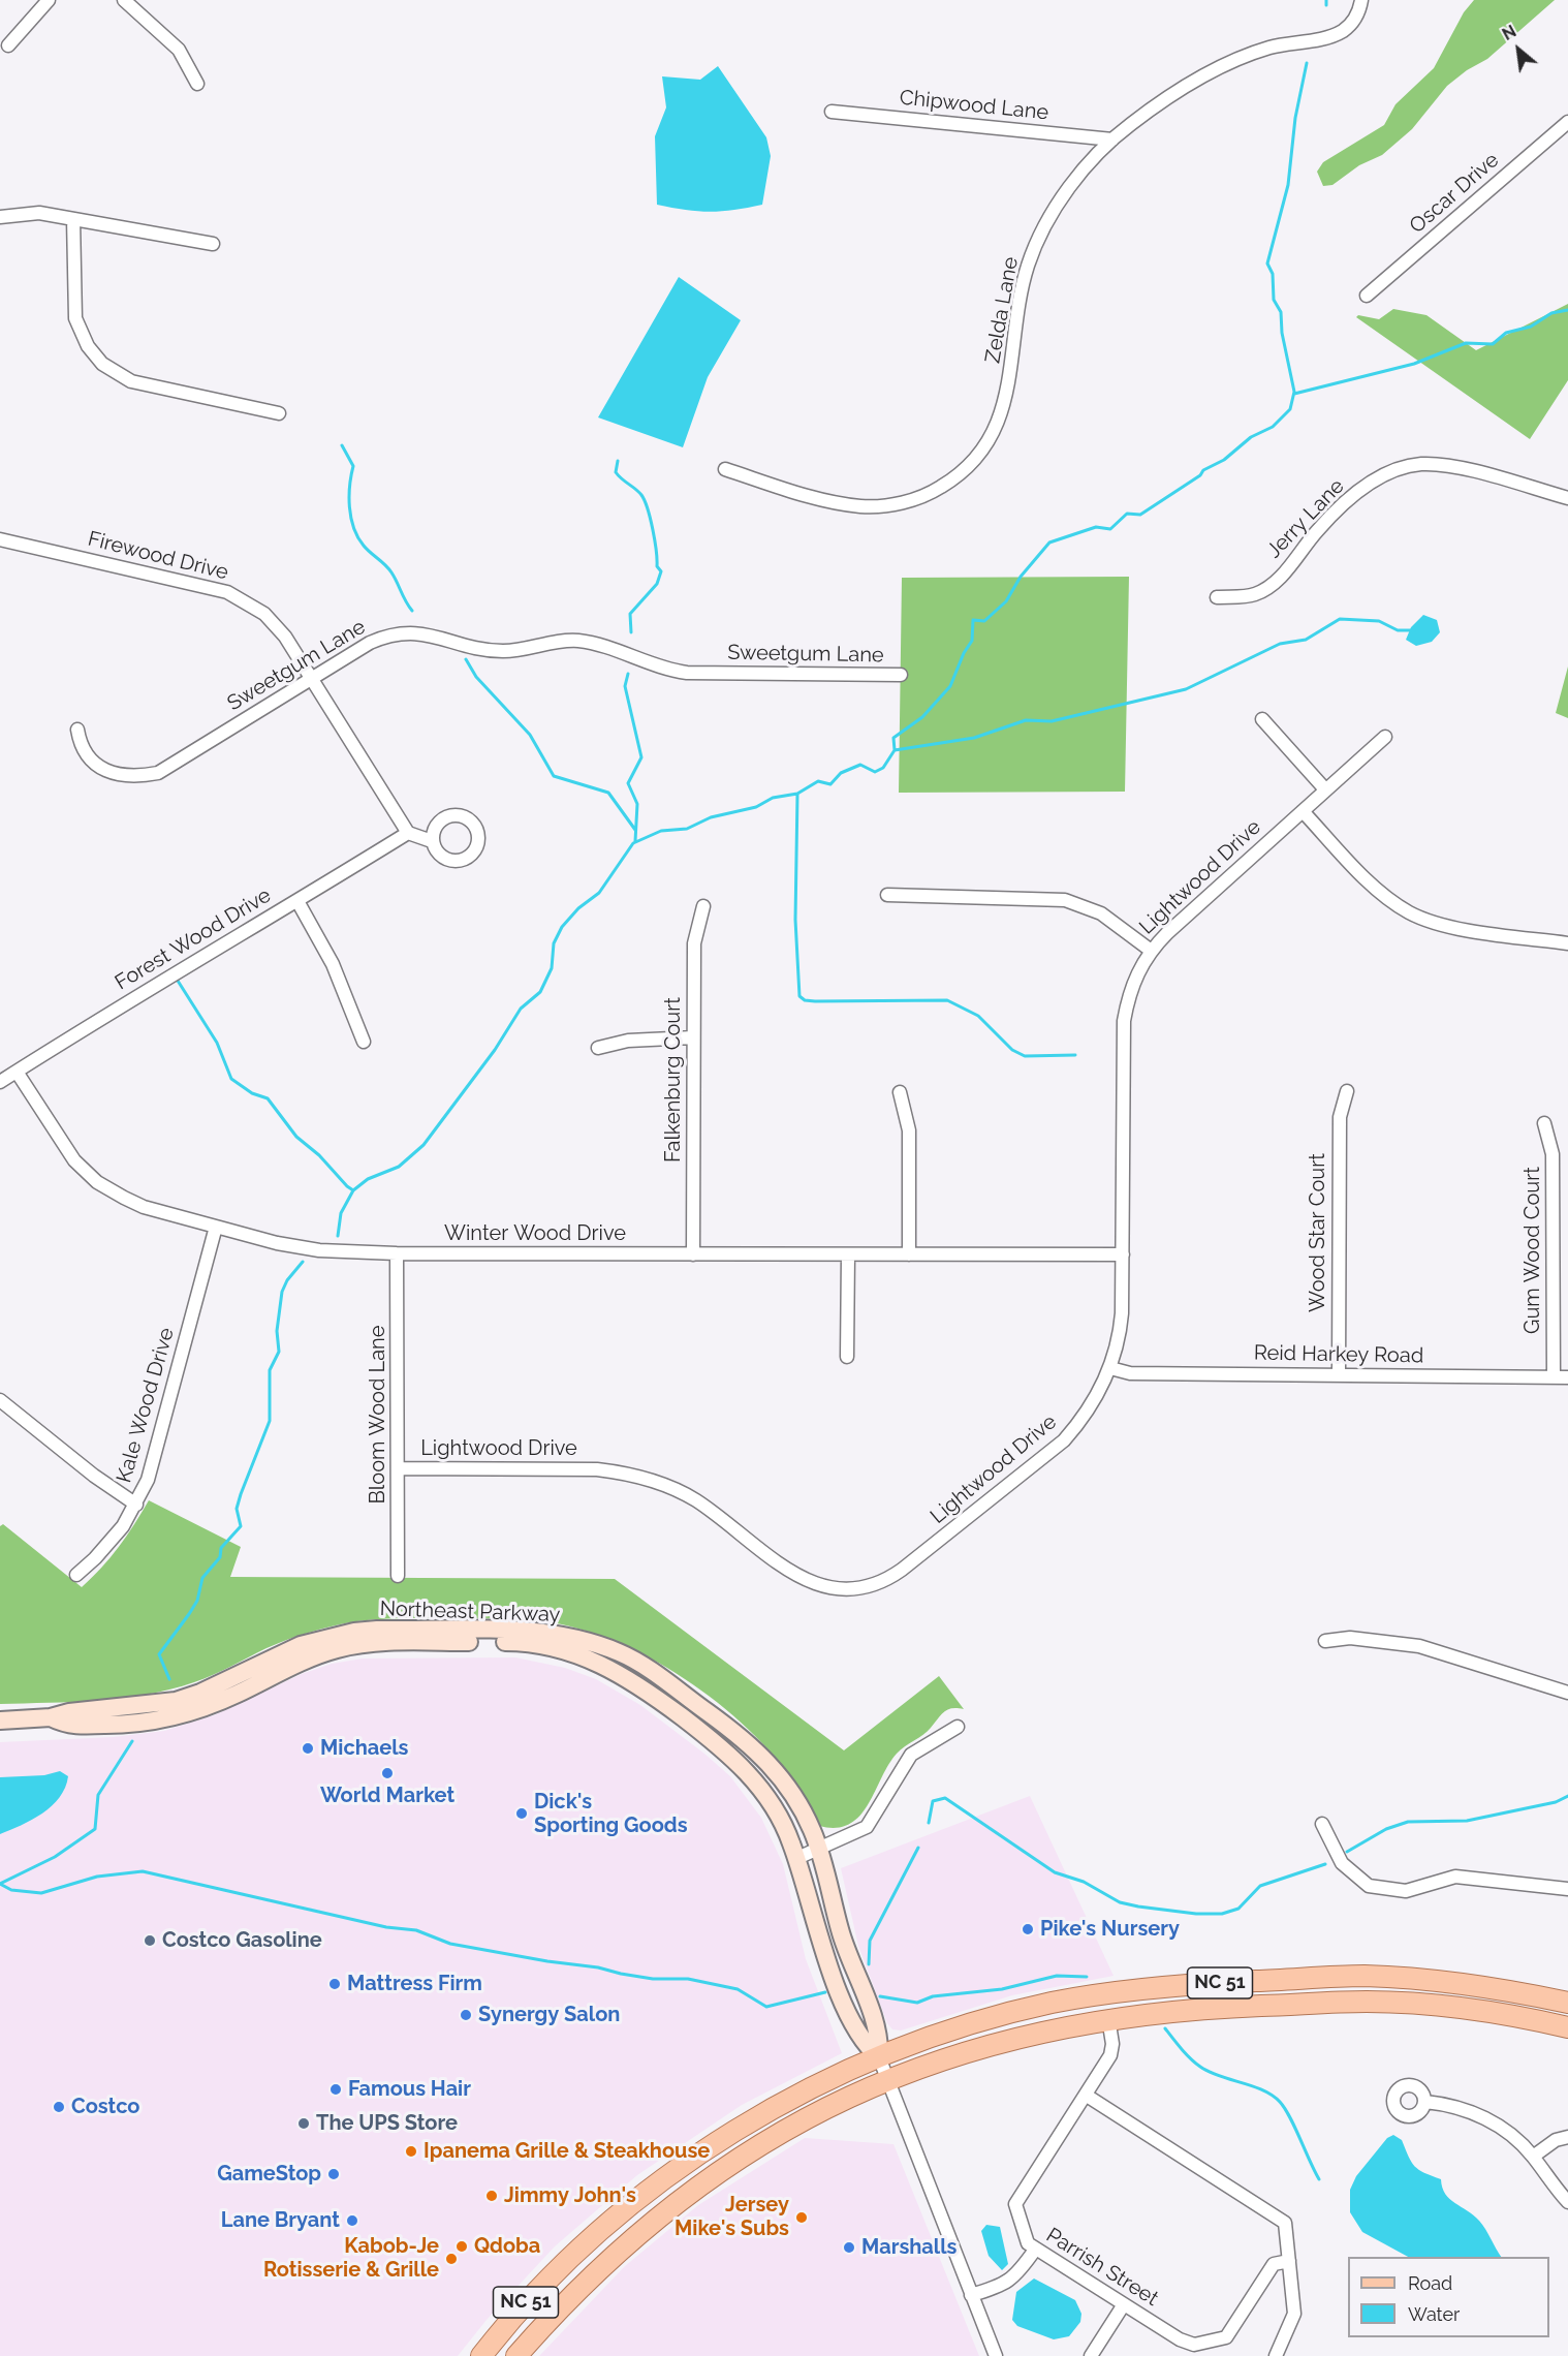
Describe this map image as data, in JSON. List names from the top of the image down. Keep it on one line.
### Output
{"streets":{"main road":["NC 51"],"street":["Chipwood Lane","Oscar Drive","Zelda Lane","Jerry Lane","Firewood Drive","Sweetgum Lane","Lightwood Drive","Forest Wood Drive","Falkenburg Court","Wood Star Court","Winter Wood Drive","Gum Wood Court","Reid Harkey Road","Kale Wood Drive","Bloom Wood Lane","Northeast Parkway","Parrish Street"]},"crossings":[["Chipwood Lane","Zelda Lane"],["Firewood Drive","Sweetgum Lane"],["Firewood Drive","Forest Wood Drive"],["Lightwood Drive","Winter Wood Drive"],["Lightwood Drive","Reid Harkey Road"],["Lightwood Drive","Bloom Wood Lane"],["Forest Wood Drive","Winter Wood Drive"],["Falkenburg Court","Winter Wood Drive"],["Wood Star Court","Reid Harkey Road"],["Winter Wood Drive","Kale Wood Drive"],["Winter Wood Drive","Bloom Wood Lane"],["Gum Wood Court","Reid Harkey Road"],["Northeast Parkway","NC 51"],["NC 51","Parrish Street"]],"places":["Michaels","World Market","Dick's Sporting Goods","Pike's Nursery","Costco Gasoline","Mattress Firm","Synergy Salon","Famous Hair","Costco","The UPS Store","Ipanema Grille & Steakhouse","GameStop","Jimmy John's","Jersey Mike's Subs","Lane Bryant","Qdoba","Marshalls","Kabob-Je Rotisserie & Grille"],"legend":["Road","Water"],"north":"top left"}
